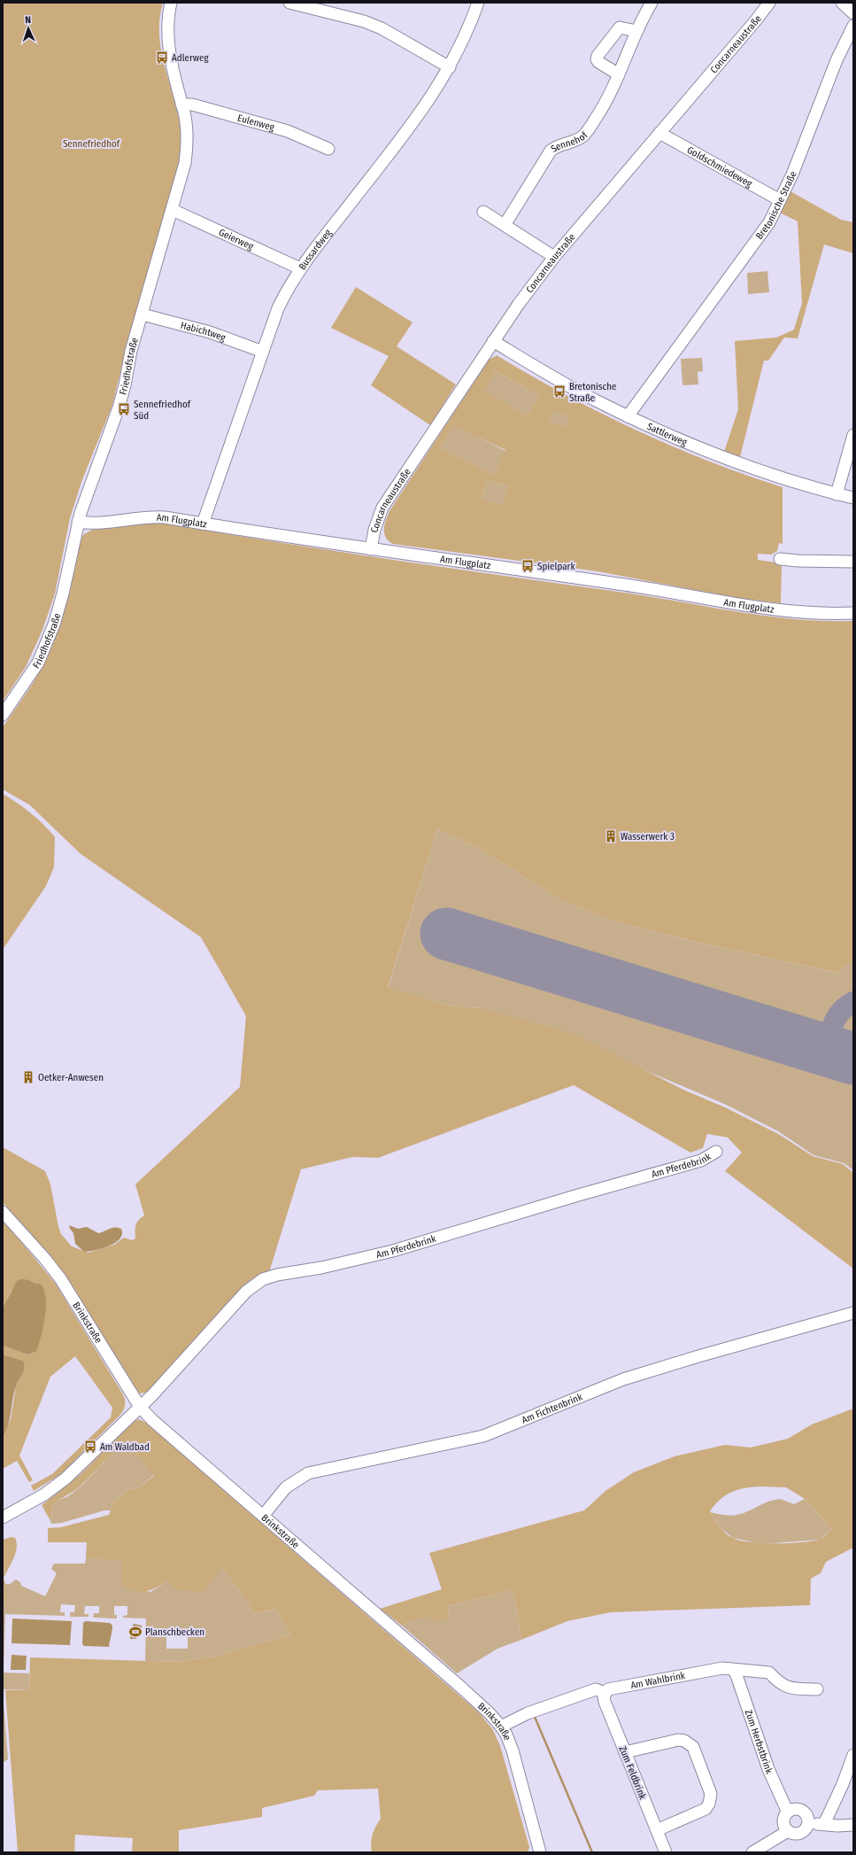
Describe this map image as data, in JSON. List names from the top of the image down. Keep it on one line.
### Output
{"streets":{"street":["Concarneaustraße","Eulenweg","Sennehof","Goldschmiedeweg","Bretonische Straße","Geierweg","Bussardweg","Habichtweg","Friedhofstraße","Sattlerweg","Am Flugplatz","Am Pferdebrink","Brinkstraße","Am Fichtenbrink","Am Wahlbrink","Zum Herbstbrink","Zum Feldbrink"]},"crossings":[["Concarneaustraße","Goldschmiedeweg"],["Concarneaustraße","Sattlerweg"],["Concarneaustraße","Am Flugplatz"],["Eulenweg","Friedhofstraße"],["Goldschmiedeweg","Bretonische Straße"],["Bretonische Straße","Sattlerweg"],["Geierweg","Bussardweg"],["Geierweg","Friedhofstraße"],["Bussardweg","Habichtweg"],["Bussardweg","Am Flugplatz"],["Habichtweg","Friedhofstraße"],["Friedhofstraße","Am Flugplatz"],["Am Pferdebrink","Brinkstraße"],["Brinkstraße","Am Fichtenbrink"],["Brinkstraße","Am Wahlbrink"],["Am Wahlbrink","Zum Herbstbrink"],["Am Wahlbrink","Zum Feldbrink"]],"parks":["Sennefriedhof"],"places":{"bus stop":["Adlerweg","Bretonische Straße","Sennefriedhof Süd","Spielpark","Am Waldbad"],"building":["Wasserwerk 3","Oetker-Anwesen"],"sports":["Planschbecken"]},"north":"top"}
